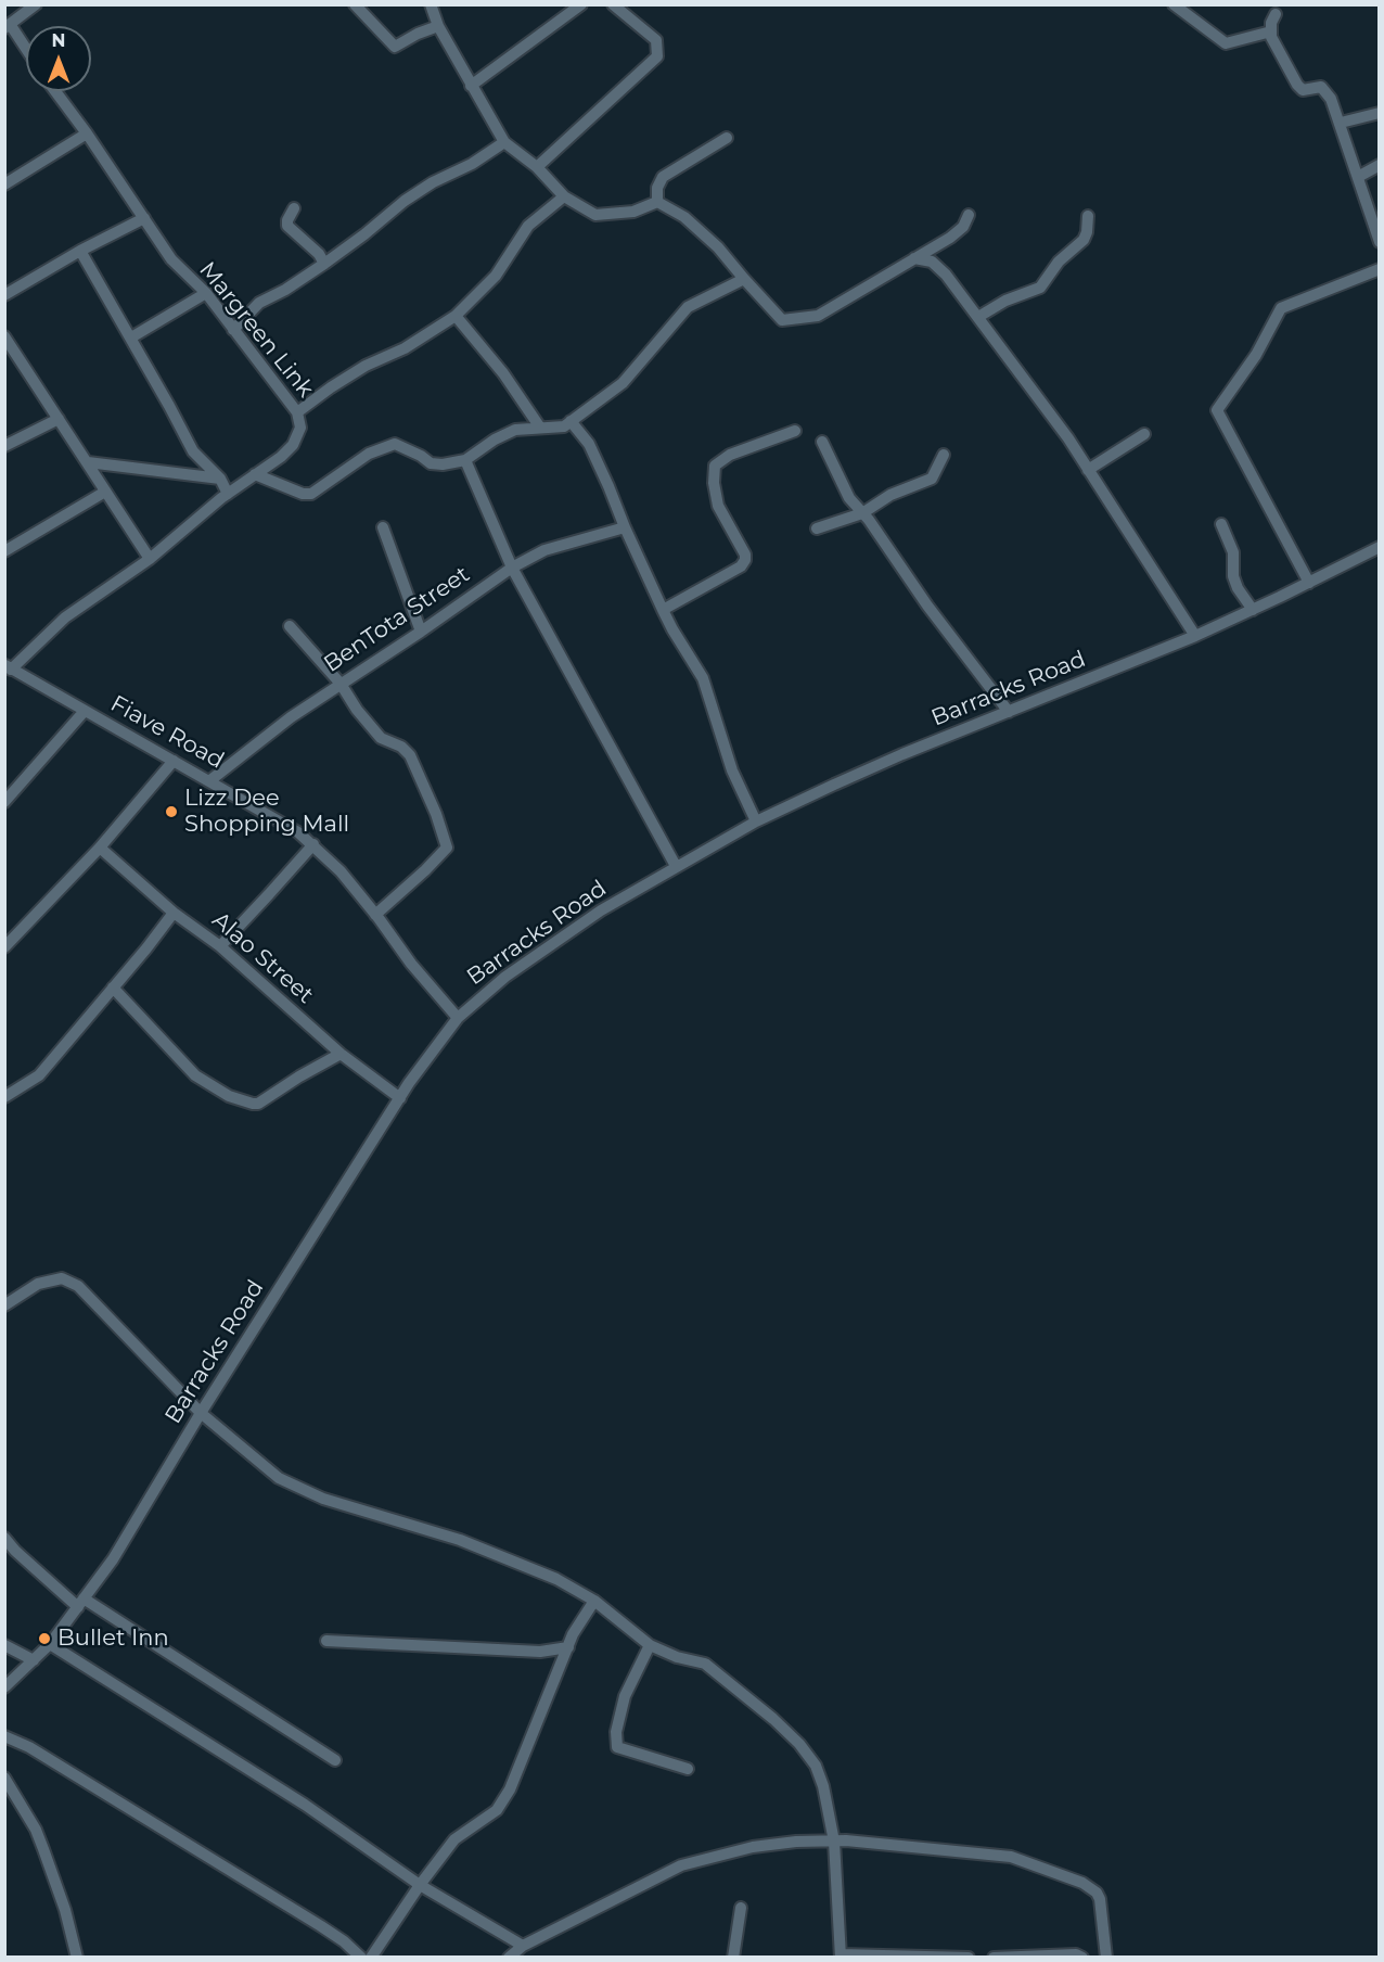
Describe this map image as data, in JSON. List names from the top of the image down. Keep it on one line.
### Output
{"streets":{"street":["Margreen Link","BenTota Street","Barracks Road","Fiave Road","Alao Street"]},"crossings":[["Margreen Link","Fiave Road"],["BenTota Street","Fiave Road"],["Barracks Road","Fiave Road"],["Barracks Road","Alao Street"]],"places":["Lizz Dee Shopping Mall","Bullet Inn"],"north":"top"}
